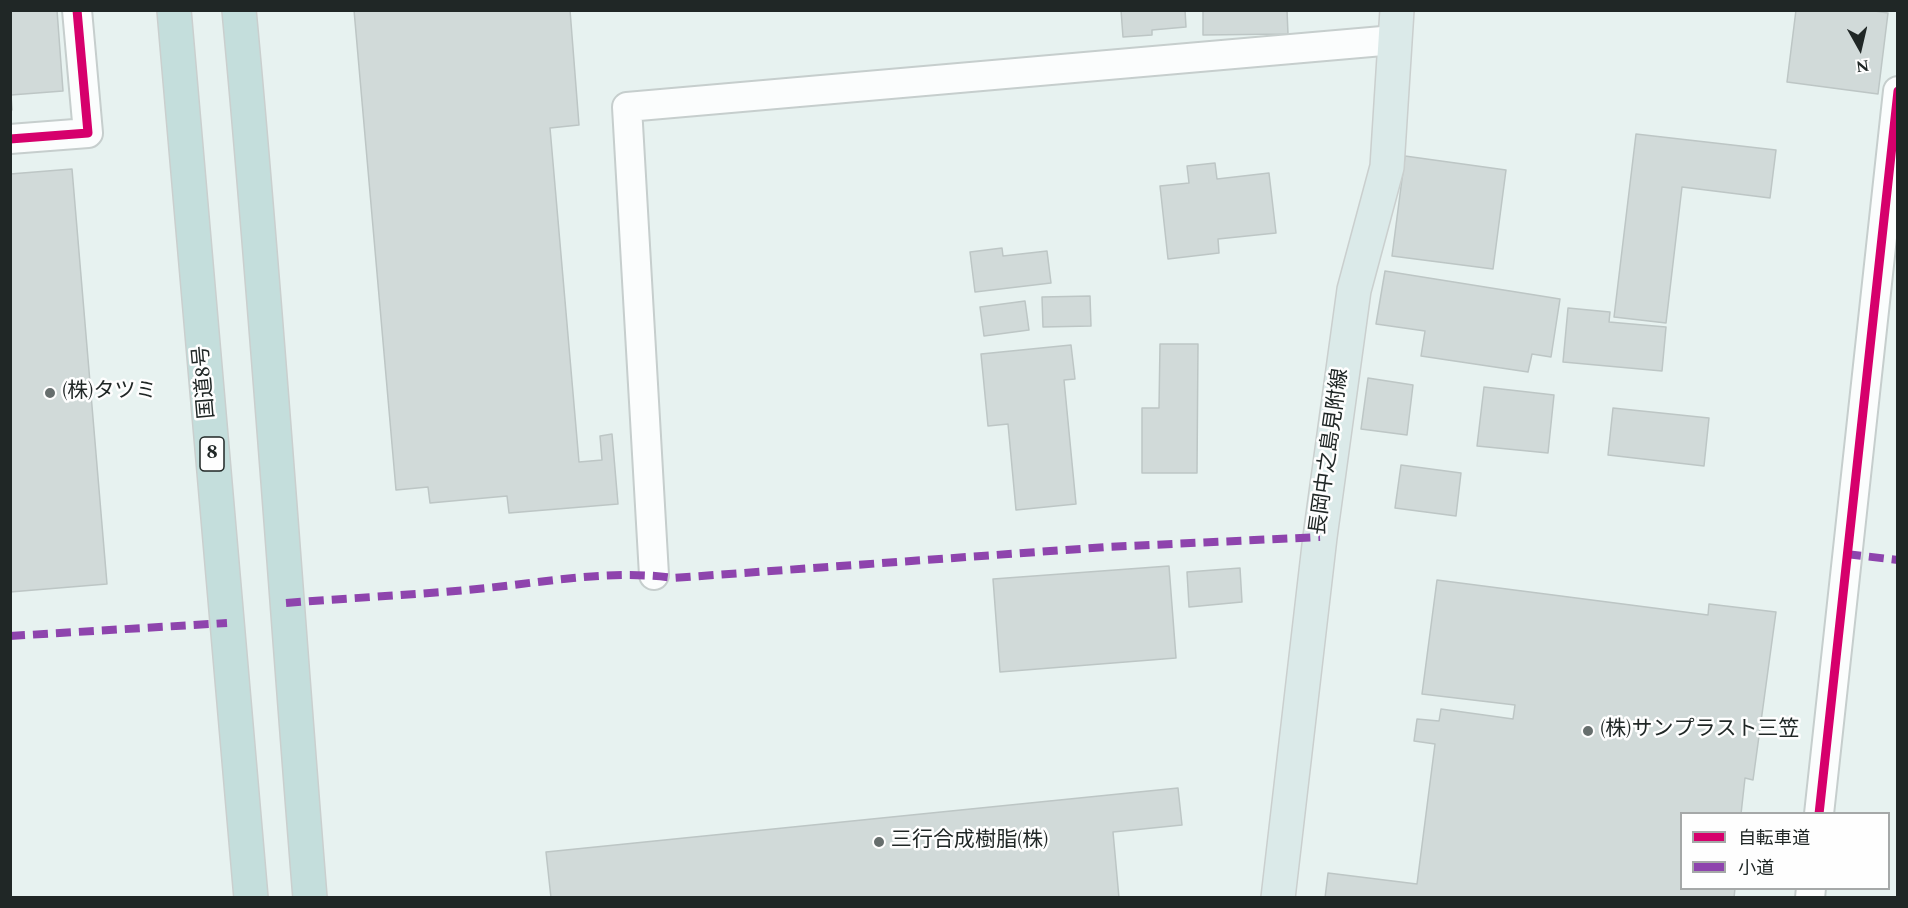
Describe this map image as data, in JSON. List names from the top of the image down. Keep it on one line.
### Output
{"streets":{"highway":["国道8号","8"],"main road":["長岡中之島見附線"]},"places":["(株)タツミ","(株)サンプラスト三笠","三行合成樹脂(株)"],"legend":["自転車道","小道"],"north":"bottom"}
